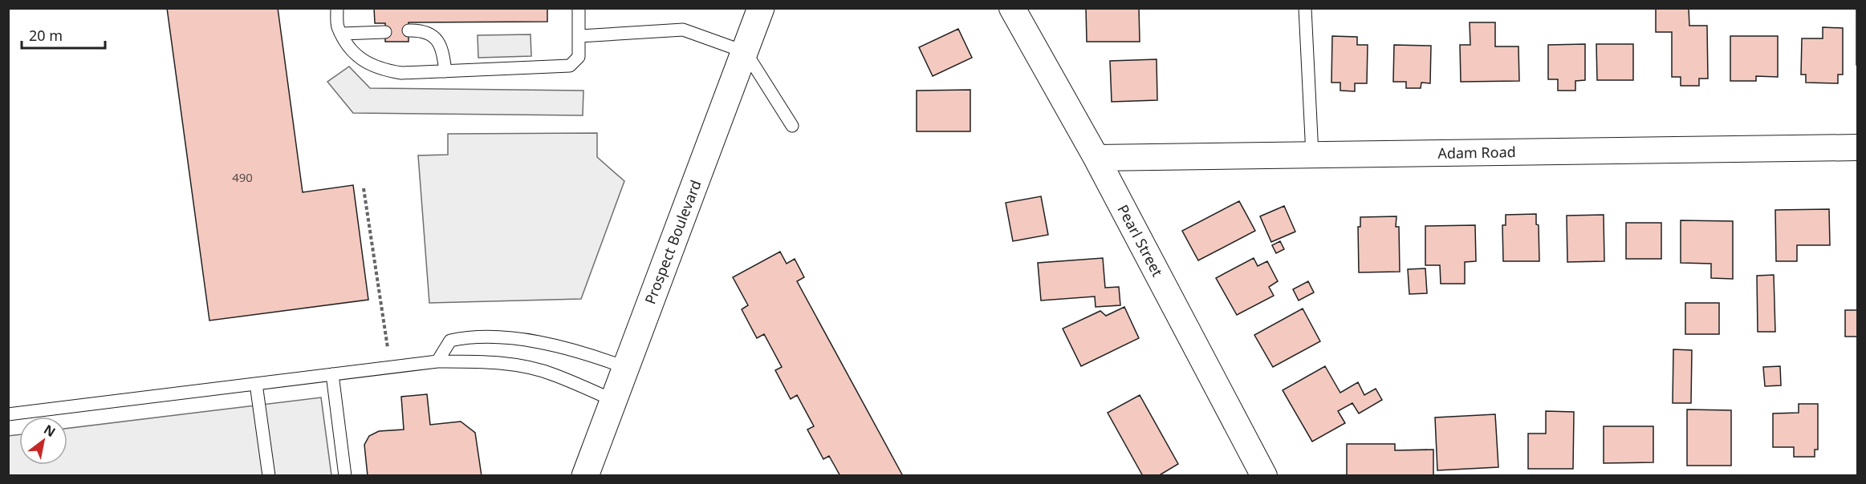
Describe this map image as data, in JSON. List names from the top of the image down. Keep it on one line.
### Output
{"streets":{"street":["Adam Road","Pearl Street","Prospect Boulevard"]},"crossings":[["Adam Road","Pearl Street"]],"house_numbers":["490"],"scale_bar":"20 m","north":"top right"}
